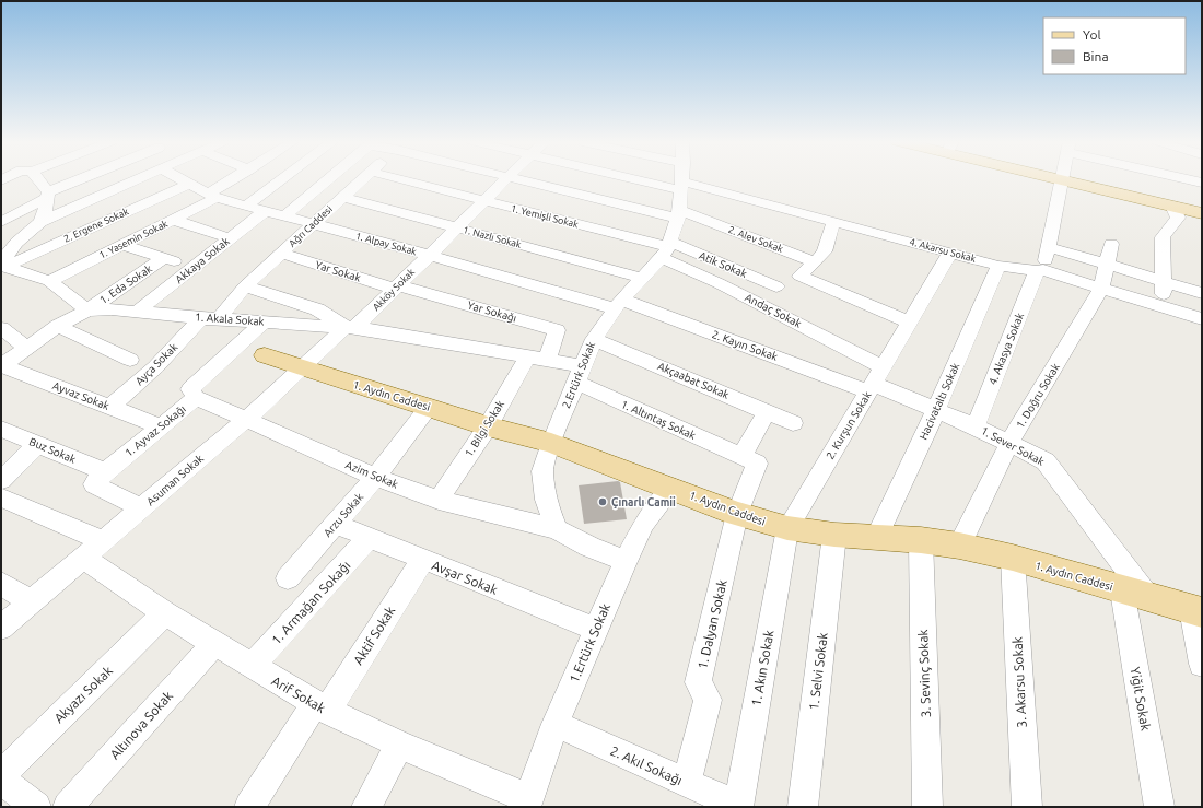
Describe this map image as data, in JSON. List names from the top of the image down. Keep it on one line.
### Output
{"streets":{"main road":["1. Aydın Caddesi"],"street":["1. Yemişli Sokak","2. Ergene Sokak","Ağrı Caddesi","1. Nazlı Sokak","1. Yasemin Sokak","2. Alev Sokak","1. Alpay Sokak","4. Akarsu Sokak","Akkaya Sokak","Atik Sokak","Yar Sokak","1. Eda Sokak","Akköy Sokak","Andaç Sokak","Yar Sokağı","1. Akala Sokak","2. Kayın Sokak","4. Akasya Sokak","Ayça Sokak","2.Ertürk Sokak","Akçaabat Sokak","Ayvaz Sokak","1. Doğru Sokak","Hacivataltı Sokak","1. Altıntaş Sokak","2. Kurşun Sokak","1. Bilgi Sokak","1. Ayvaz Sokağı","1. Sever Sokak","Buz Sokak","Azim Sokak","Asuman Sokak","Arzu Sokak","Avşar Sokak","1. Armağan Sokağı","1. Dalyan Sokak","Aktif Sokak","1.Ertürk Sokak","1. Akın Sokak","1. Selvi Sokak","3. Sevinç Sokak","3. Akarsu Sokak","Akyazı Sokak","Arif Sokak","Yiğit Sokak","Altınova Sokak","2. Akıl Sokağı"]},"crossings":[["1. Yemişli Sokak","Atik Sokak"],["1. Yemişli Sokak","Akköy Sokak"],["1. Yemişli Sokak","Andaç Sokak"],["1. Yemişli Sokak","2.Ertürk Sokak"],["2. Ergene Sokak","1. Alpay Sokak"],["Ağrı Caddesi","1. Nazlı Sokak"],["Ağrı Caddesi","1. Alpay Sokak"],["Ağrı Caddesi","Yar Sokak"],["Ağrı Caddesi","1. Akala Sokak"],["Ağrı Caddesi","Ayça Sokak"],["1. Nazlı Sokak","Akköy Sokak"],["1. Nazlı Sokak","2.Ertürk Sokak"],["1. Yasemin Sokak","1. Alpay Sokak"],["2. Alev Sokak","1. Alpay Sokak"],["2. Alev Sokak","2.Ertürk Sokak"],["1. Alpay Sokak","Akkaya Sokak"],["1. Alpay Sokak","Akköy Sokak"],["1. Alpay Sokak","2. Kayın Sokak"],["1. Alpay Sokak","2.Ertürk Sokak"],["4. Akarsu Sokak","4. Akasya Sokak"],["4. Akarsu Sokak","1. Doğru Sokak"],["4. Akarsu Sokak","Hacivataltı Sokak"],["4. Akarsu Sokak","2. Kurşun Sokak"],["Akkaya Sokak","1. Akala Sokak"],["Atik Sokak","Andaç Sokak"],["Atik Sokak","2.Ertürk Sokak"],["Yar Sokak","Akköy Sokak"],["Yar Sokak","Yar Sokağı"],["1. Eda Sokak","1. Akala Sokak"],["1. Eda Sokak","Ayvaz Sokak"],["Akköy Sokak","Yar Sokağı"],["Akköy Sokak","1. Akala Sokak"],["Akköy Sokak","Asuman Sokak"],["Andaç Sokak","2. Kayın Sokak"],["Andaç Sokak","2.Ertürk Sokak"],["Andaç Sokak","2. Kurşun Sokak"],["Andaç Sokak","1. Sever Sokak"],["Yar Sokağı","1. Akala Sokak"],["Yar Sokağı","1. Bilgi Sokak"],["1. Akala Sokak","Ayça Sokak"],["1. Akala Sokak","2.Ertürk Sokak"],["1. Akala Sokak","1. Altıntaş Sokak"],["1. Akala Sokak","1. Bilgi Sokak"],["1. Akala Sokak","1. Ayvaz Sokağı"],["1. Akala Sokak","Asuman Sokak"],["2. Kayın Sokak","2.Ertürk Sokak"],["2. Kayın Sokak","2. Kurşun Sokak"],["2. Kayın Sokak","1. Sever Sokak"],["4. Akasya Sokak","1. Sever Sokak"],["Ayça Sokak","Ayvaz Sokak"],["2.Ertürk Sokak","Akçaabat Sokak"],["2.Ertürk Sokak","1. Aydın Caddesi"],["2.Ertürk Sokak","1. Altıntaş Sokak"],["2.Ertürk Sokak","Azim Sokak"],["Ayvaz Sokak","1. Ayvaz Sokağı"],["1. Aydın Caddesi","1. Doğru Sokak"],["1. Aydın Caddesi","Hacivataltı Sokak"],["1. Aydın Caddesi","1. Altıntaş Sokak"],["1. Aydın Caddesi","2. Kurşun Sokak"],["1. Aydın Caddesi","1. Bilgi Sokak"],["1. Aydın Caddesi","1. Sever Sokak"],["1. Aydın Caddesi","Asuman Sokak"],["1. Aydın Caddesi","Arzu Sokak"],["1. Aydın Caddesi","1. Dalyan Sokak"],["1. Aydın Caddesi","1.Ertürk Sokak"],["1. Aydın Caddesi","1. Akın Sokak"],["1. Aydın Caddesi","1. Selvi Sokak"],["1. Aydın Caddesi","3. Sevinç Sokak"],["1. Aydın Caddesi","3. Akarsu Sokak"],["1. Aydın Caddesi","Yiğit Sokak"],["1. Doğru Sokak","1. Sever Sokak"],["Hacivataltı Sokak","1. Sever Sokak"],["1. Altıntaş Sokak","1. Dalyan Sokak"],["2. Kurşun Sokak","1. Sever Sokak"],["2. Kurşun Sokak","1. Akın Sokak"],["1. Bilgi Sokak","Azim Sokak"],["1. Ayvaz Sokağı","Buz Sokak"],["1. Ayvaz Sokağı","Azim Sokak"],["1. Ayvaz Sokağı","Asuman Sokak"],["Azim Sokak","Asuman Sokak"],["Azim Sokak","Arzu Sokak"],["Asuman Sokak","Arif Sokak"],["Arzu Sokak","Avşar Sokak"],["Avşar Sokak","1. Armağan Sokağı"],["Avşar Sokak","Aktif Sokak"],["Avşar Sokak","1.Ertürk Sokak"],["1. Armağan Sokağı","Arif Sokak"],["1. Dalyan Sokak","2. Akıl Sokağı"],["Aktif Sokak","Arif Sokak"],["1.Ertürk Sokak","Arif Sokak"],["1.Ertürk Sokak","2. Akıl Sokağı"],["1. Akın Sokak","2. Akıl Sokağı"],["Akyazı Sokak","Arif Sokak"],["Arif Sokak","Altınova Sokak"]],"places":["Çınarlı Camii"],"legend":["Yol","Bina"]}
